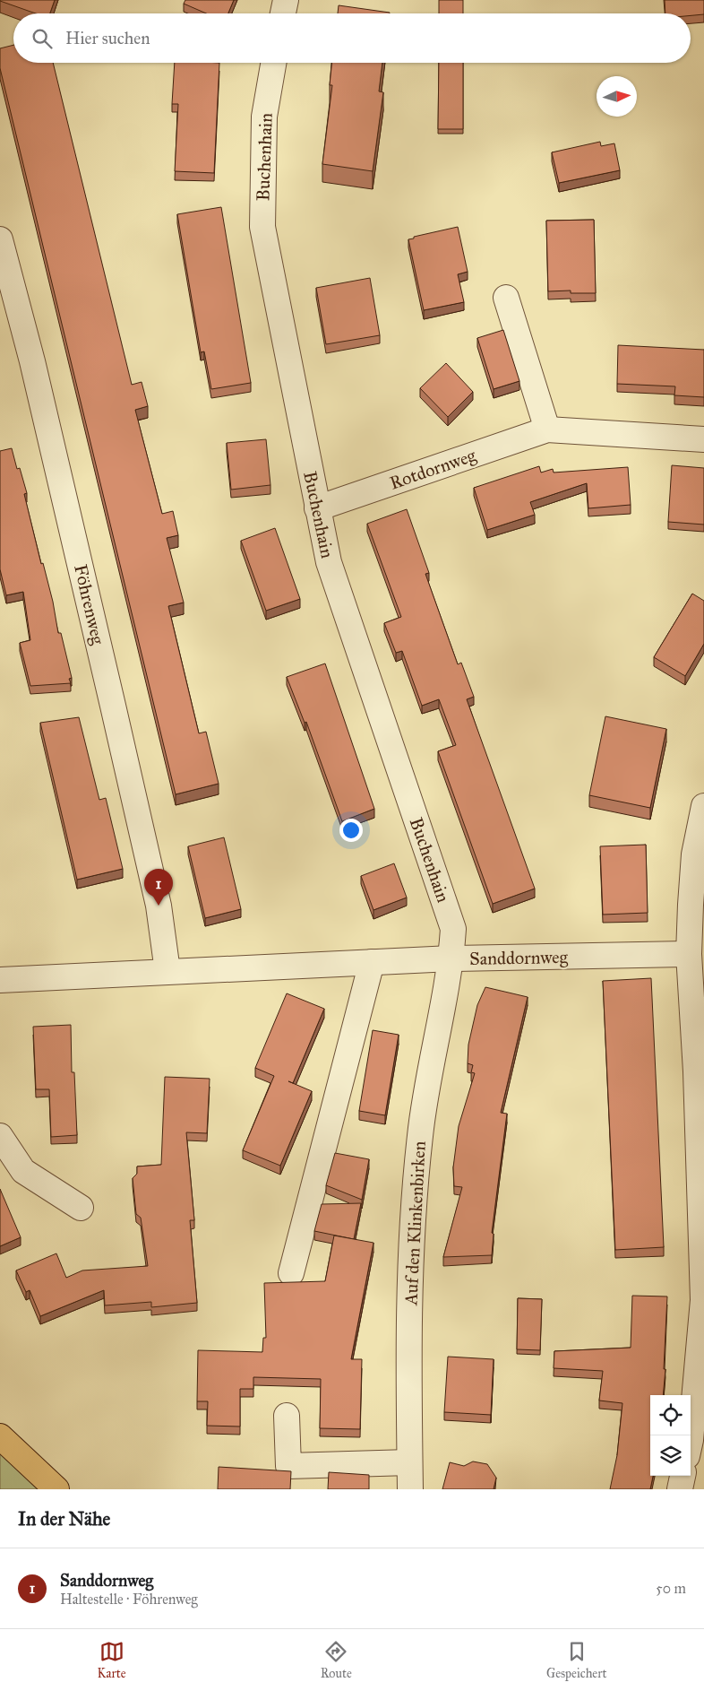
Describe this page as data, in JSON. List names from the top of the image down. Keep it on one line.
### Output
{"streets":{"street":["Buchenhain","Rotdornweg","Föhrenweg","Sanddornweg","Auf den Klinkenbirken"]},"crossings":[["Buchenhain","Rotdornweg"],["Buchenhain","Sanddornweg"],["Buchenhain","Auf den Klinkenbirken"],["Föhrenweg","Sanddornweg"],["Sanddornweg","Auf den Klinkenbirken"]],"north":"right","page":{"search":"Hier suchen","pins":"1","heading":"In der Nähe","list":[{"mark":"1","name":"Sanddornweg","note":"Haltestelle · Föhrenweg","value":"50 m"}],"nav":["Karte","Route","Gespeichert"]}}
